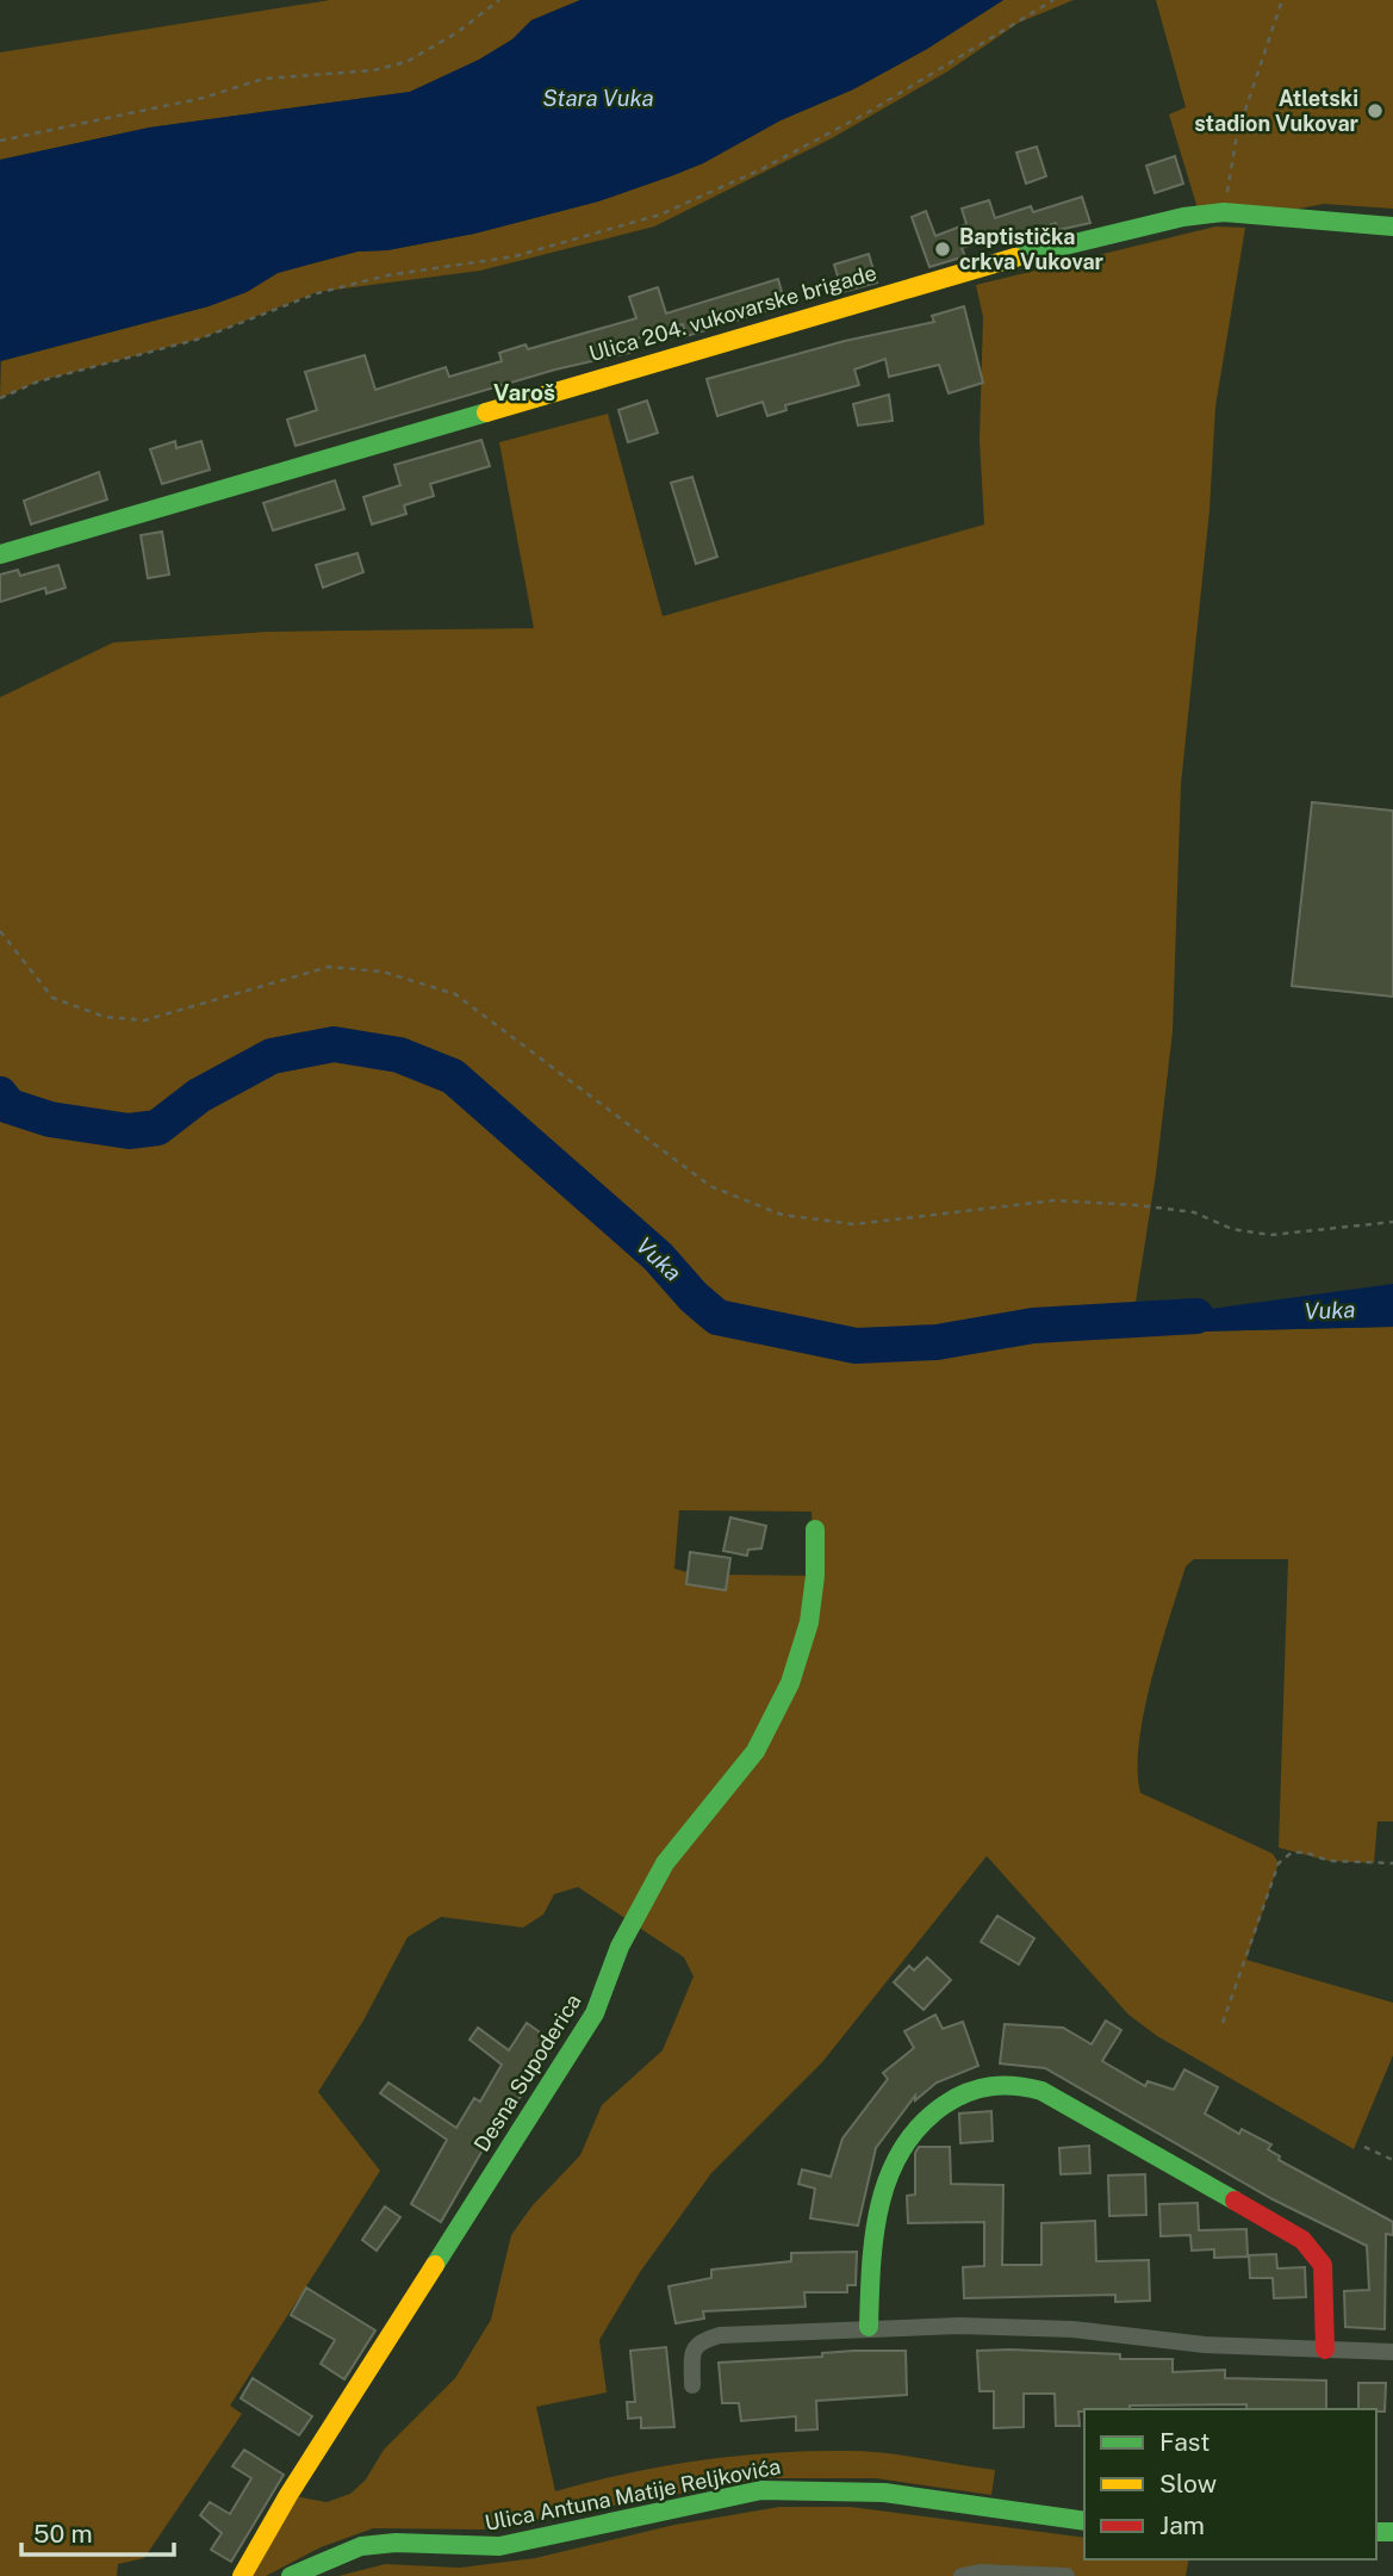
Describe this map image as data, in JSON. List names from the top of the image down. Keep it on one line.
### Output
{"streets":{"street":["Ulica 204. vukovarske brigade","Desna Supoderica","Ulica Antuna Matije Reljkovića"]},"districts":["Varoš"],"water":["Stara Vuka","Vuka"],"places":["Atletski stadion Vukovar","Baptistička crkva Vukovar"],"legend":["Fast","Slow","Jam"],"scale_bar":"50 m"}
